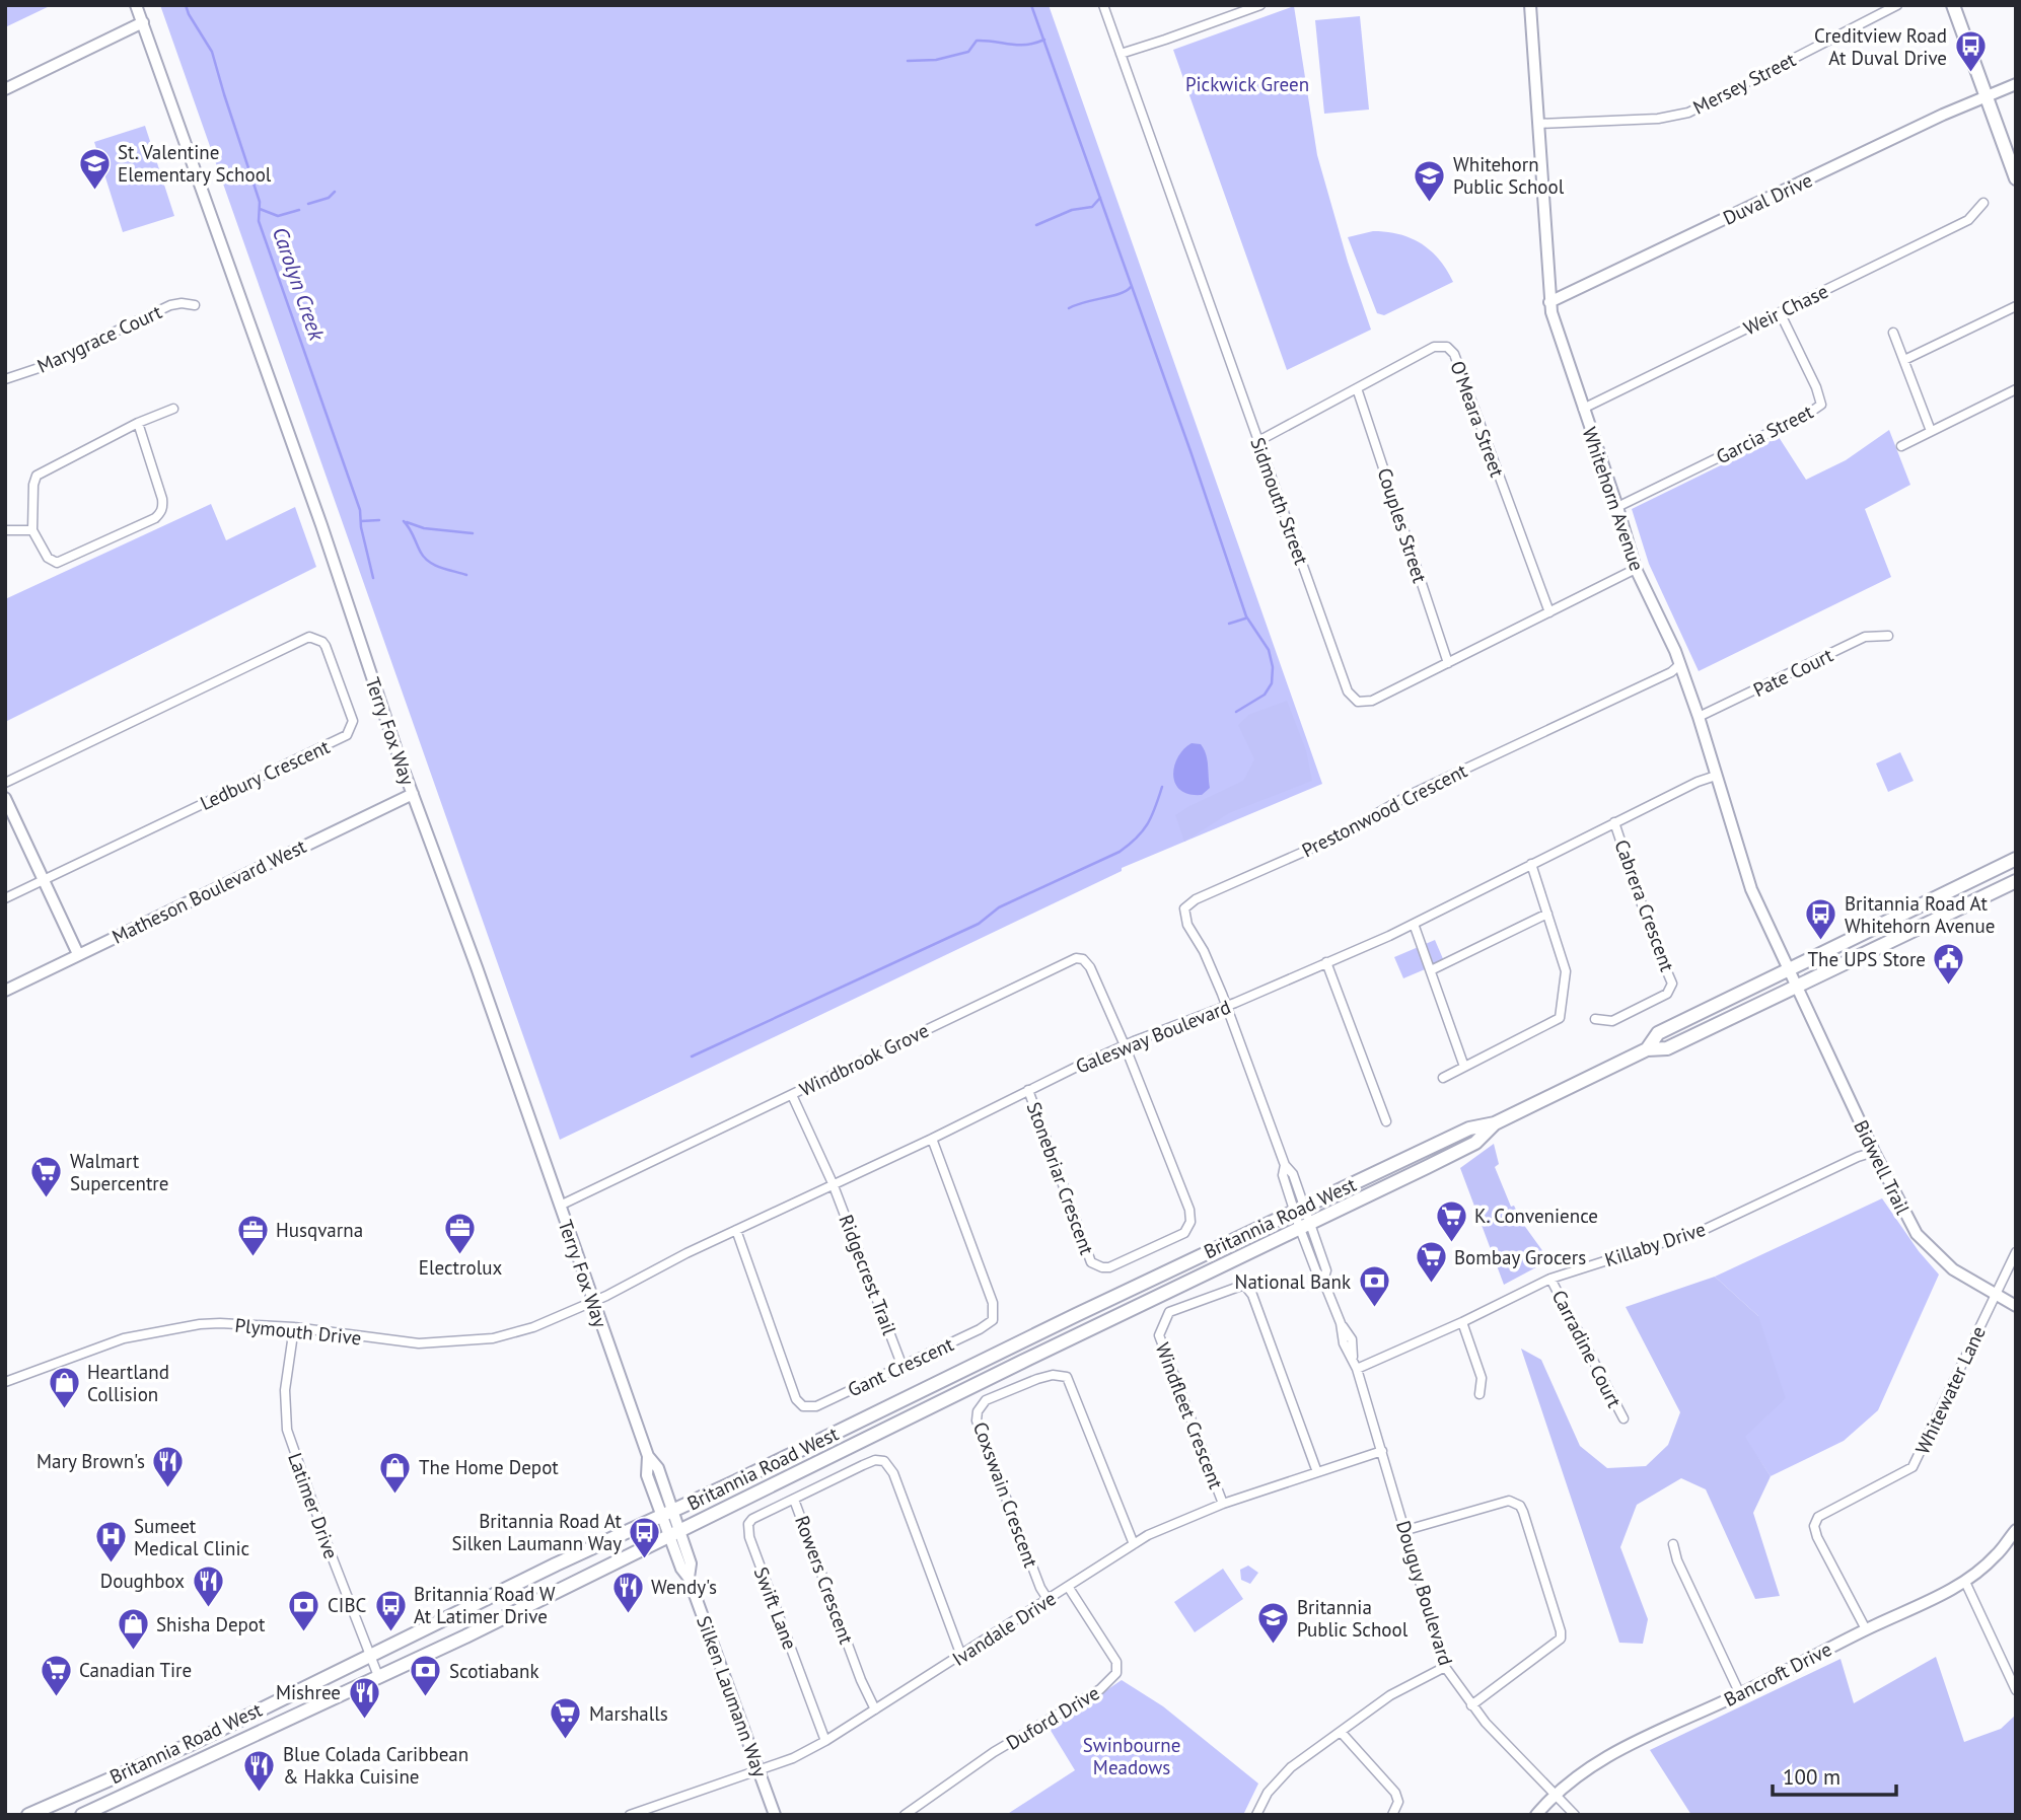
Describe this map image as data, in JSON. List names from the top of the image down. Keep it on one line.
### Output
{"streets":{"main road":["Britannia Road West"],"street":["Mersey Street","Duval Drive","Weir Chase","Marygrace Court","O'Meara Street","Garcia Street","Whitehorn Avenue","Sidmouth Street","Couples Street","Pate Court","Terry Fox Way","Ledbury Crescent","Prestonwood Crescent","Matheson Boulevard West","Cabrera Crescent","Galesway Boulevard","Windbrook Grove","Bidwell Trail","Stonebriar Crescent","Killaby Drive","Ridgecrest Trail","Plymouth Drive","Carradine Court","Gant Crescent","Whitewater Lane","Windfleet Crescent","Coxswain Crescent","Latimer Drive","Rowers Crescent","Douguy Boulevard","Swift Lane","Ivandale Drive","Bancroft Drive","Silken Laumann Way","Duford Drive"]},"crossings":[["Mersey Street","Whitehorn Avenue"],["Duval Drive","Whitehorn Avenue"],["Weir Chase","Garcia Street"],["Weir Chase","Whitehorn Avenue"],["O'Meara Street","Sidmouth Street"],["O'Meara Street","Couples Street"],["Garcia Street","Whitehorn Avenue"],["Whitehorn Avenue","Sidmouth Street"],["Whitehorn Avenue","Pate Court"],["Whitehorn Avenue","Prestonwood Crescent"],["Whitehorn Avenue","Galesway Boulevard"],["Whitehorn Avenue","Bidwell Trail"],["Whitehorn Avenue","Britannia Road West"],["Sidmouth Street","Couples Street"],["Terry Fox Way","Matheson Boulevard West"],["Terry Fox Way","Galesway Boulevard"],["Terry Fox Way","Windbrook Grove"],["Terry Fox Way","Britannia Road West"],["Terry Fox Way","Plymouth Drive"],["Terry Fox Way","Silken Laumann Way"],["Prestonwood Crescent","Galesway Boulevard"],["Prestonwood Crescent","Douguy Boulevard"],["Cabrera Crescent","Galesway Boulevard"],["Galesway Boulevard","Windbrook Grove"],["Galesway Boulevard","Stonebriar Crescent"],["Galesway Boulevard","Ridgecrest Trail"],["Galesway Boulevard","Plymouth Drive"],["Galesway Boulevard","Gant Crescent"],["Galesway Boulevard","Douguy Boulevard"],["Windbrook Grove","Stonebriar Crescent"],["Windbrook Grove","Ridgecrest Trail"],["Bidwell Trail","Britannia Road West"],["Bidwell Trail","Killaby Drive"],["Bidwell Trail","Whitewater Lane"],["Britannia Road West","Latimer Drive"],["Britannia Road West","Douguy Boulevard"],["Britannia Road West","Silken Laumann Way"],["Killaby Drive","Carradine Court"],["Killaby Drive","Douguy Boulevard"],["Ridgecrest Trail","Gant Crescent"],["Plymouth Drive","Latimer Drive"],["Whitewater Lane","Bancroft Drive"],["Windfleet Crescent","Ivandale Drive"],["Coxswain Crescent","Ivandale Drive"],["Rowers Crescent","Swift Lane"],["Rowers Crescent","Ivandale Drive"],["Douguy Boulevard","Ivandale Drive"],["Douguy Boulevard","Bancroft Drive"],["Swift Lane","Ivandale Drive"],["Ivandale Drive","Silken Laumann Way"],["Ivandale Drive","Duford Drive"]],"water":["Carolyn Creek"],"parks":["Pickwick Green","Swinbourne Meadows"],"places":{"bus stop":["Creditview Road At Duval Drive","Britannia Road At Whitehorn Avenue","Britannia Road At Silken Laumann Way","Britannia Road W At Latimer Drive"],"school or university":["St. Valentine Elementary School","Whitehorn Public School","Britannia Public School"],"public building":["The UPS Store"],"supermarket":["Walmart Supercentre","K. Convenience","Bombay Grocers","Canadian Tire","Marshalls"],"office":["Electrolux","Husqvarna"],"bank":["National Bank","CIBC","Scotiabank"],"shop":["Heartland Collision","The Home Depot","Shisha Depot"],"restaurant":["Mary Brown's","Doughbox","Wendy's","Mishree","Blue Colada Caribbean & Hakka Cuisine"],"hospital":["Sumeet Medical Clinic"]},"scale_bar":"100 m"}
